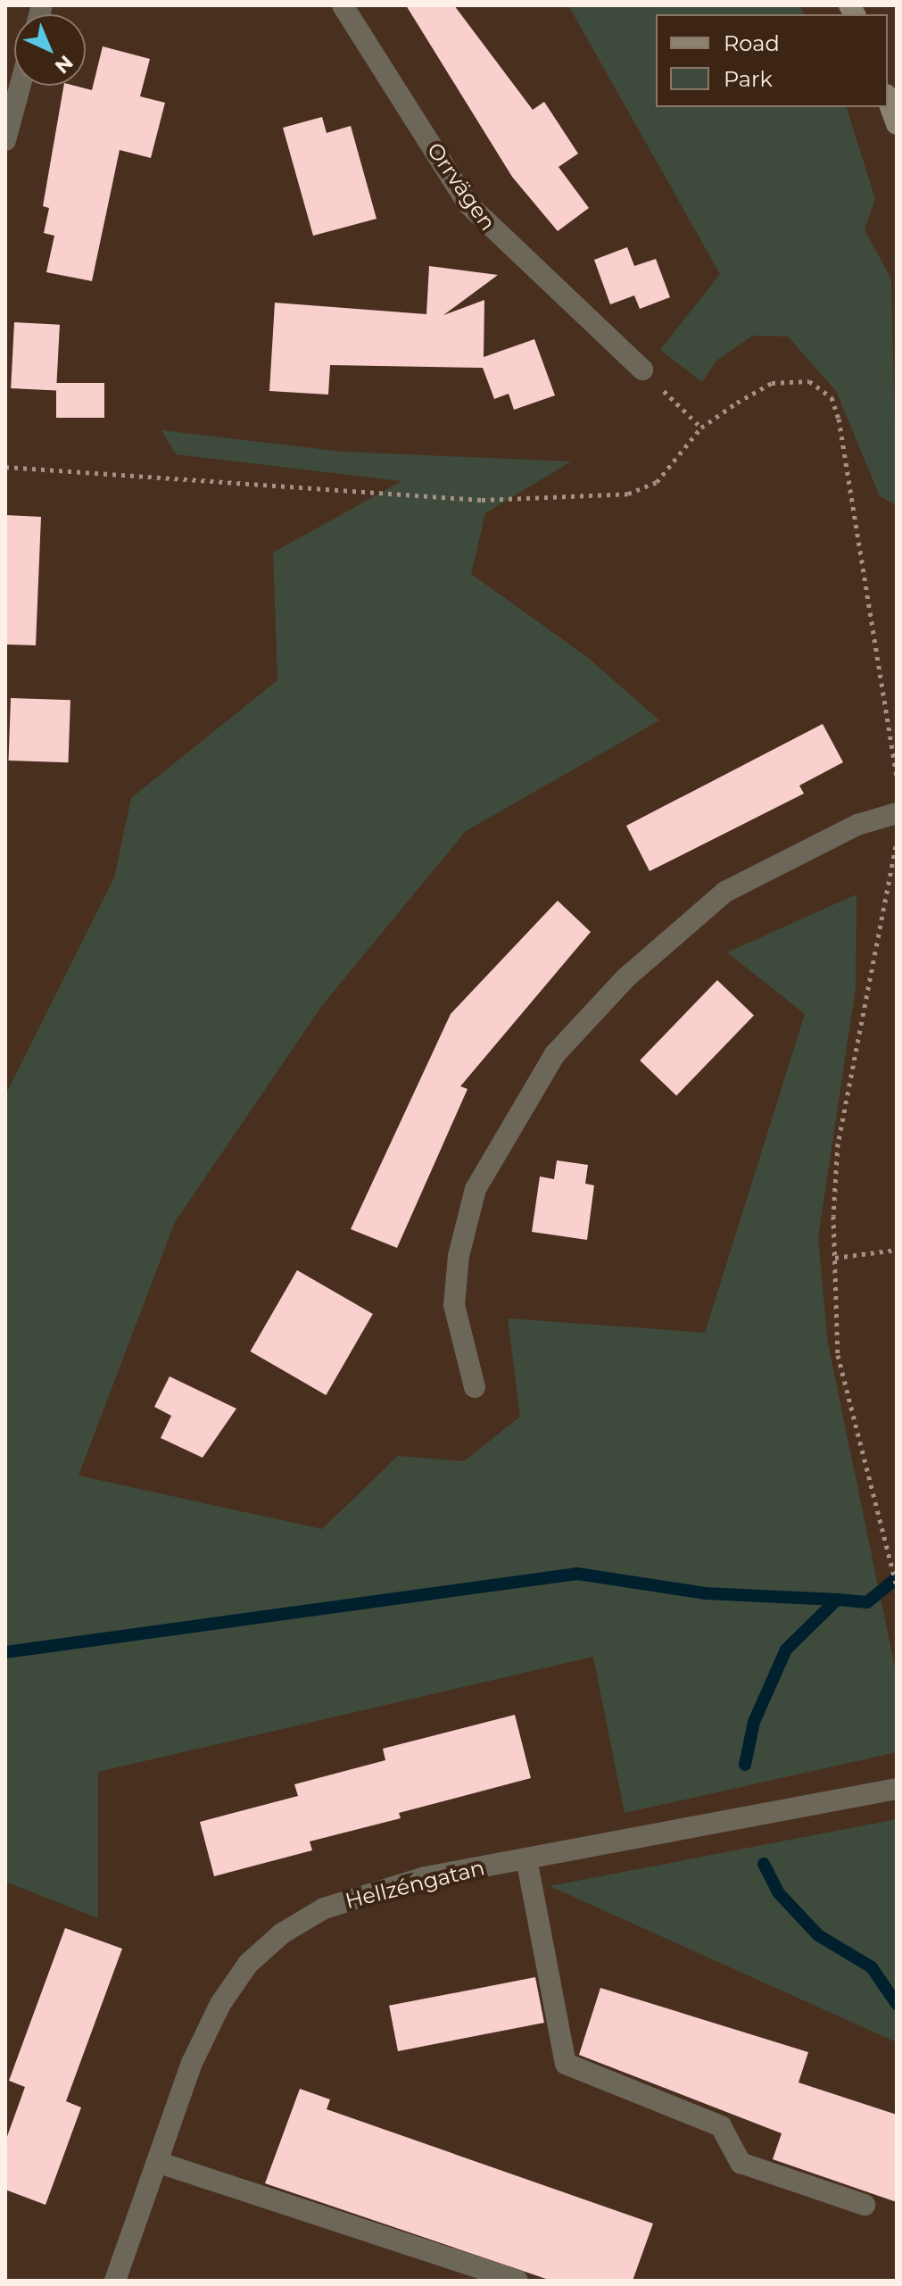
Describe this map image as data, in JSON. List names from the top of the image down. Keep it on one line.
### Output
{"streets":{"street":["Orrvägen","Hellzéngatan"]},"legend":["Road","Park"],"north":"bottom right"}
